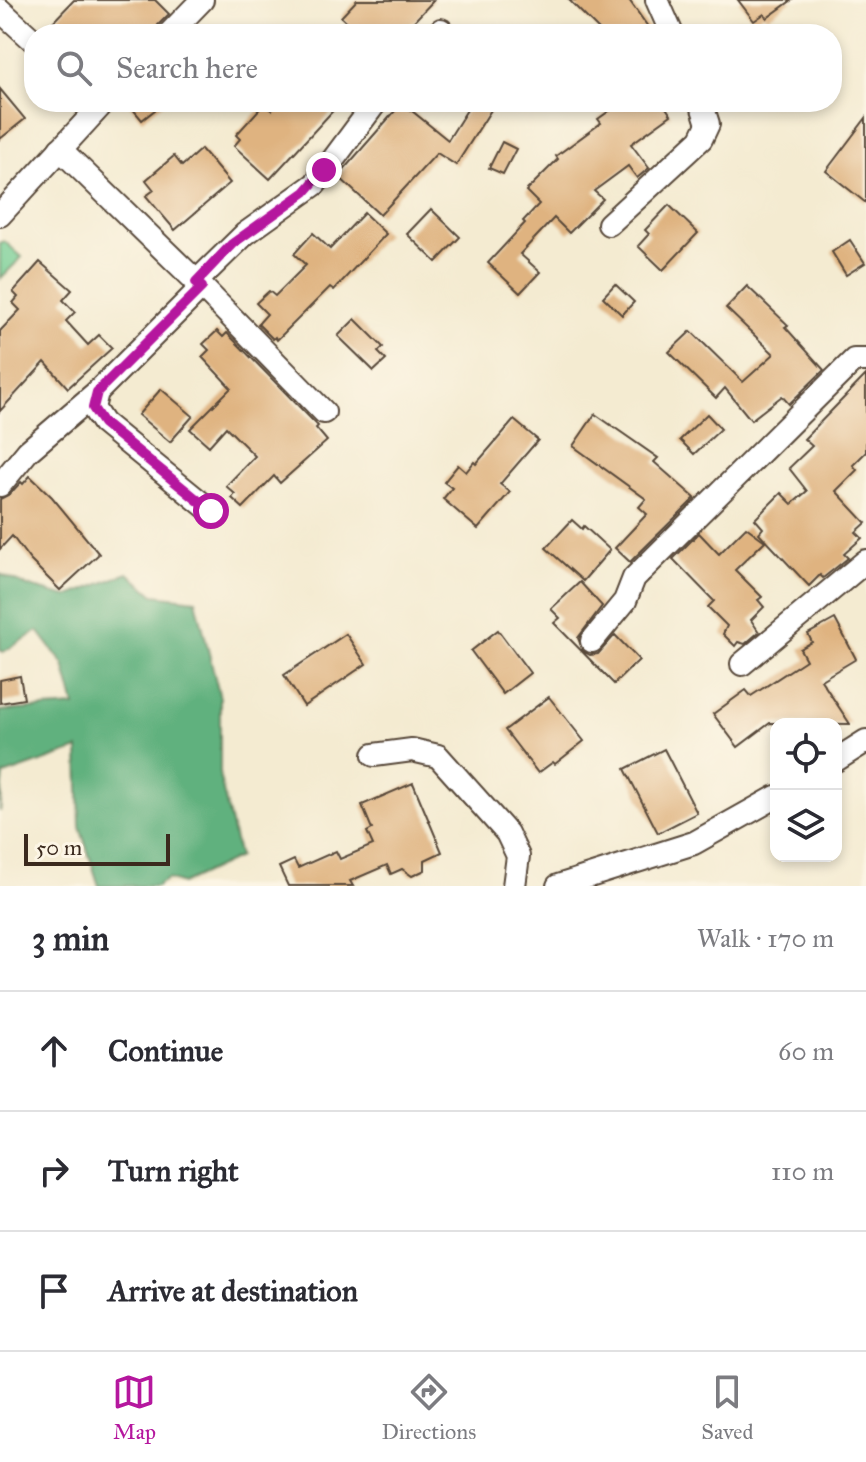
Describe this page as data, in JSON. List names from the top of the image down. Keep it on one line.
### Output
{"scale_bar":"50 m","page":{"search":"Search here","scale":"50 m","heading":["3 min","Walk · 170 m"],"list":[["Continue","60 m"],["Turn right","110 m"],"Arrive at destination"],"nav":["Map","Directions","Saved"]}}
